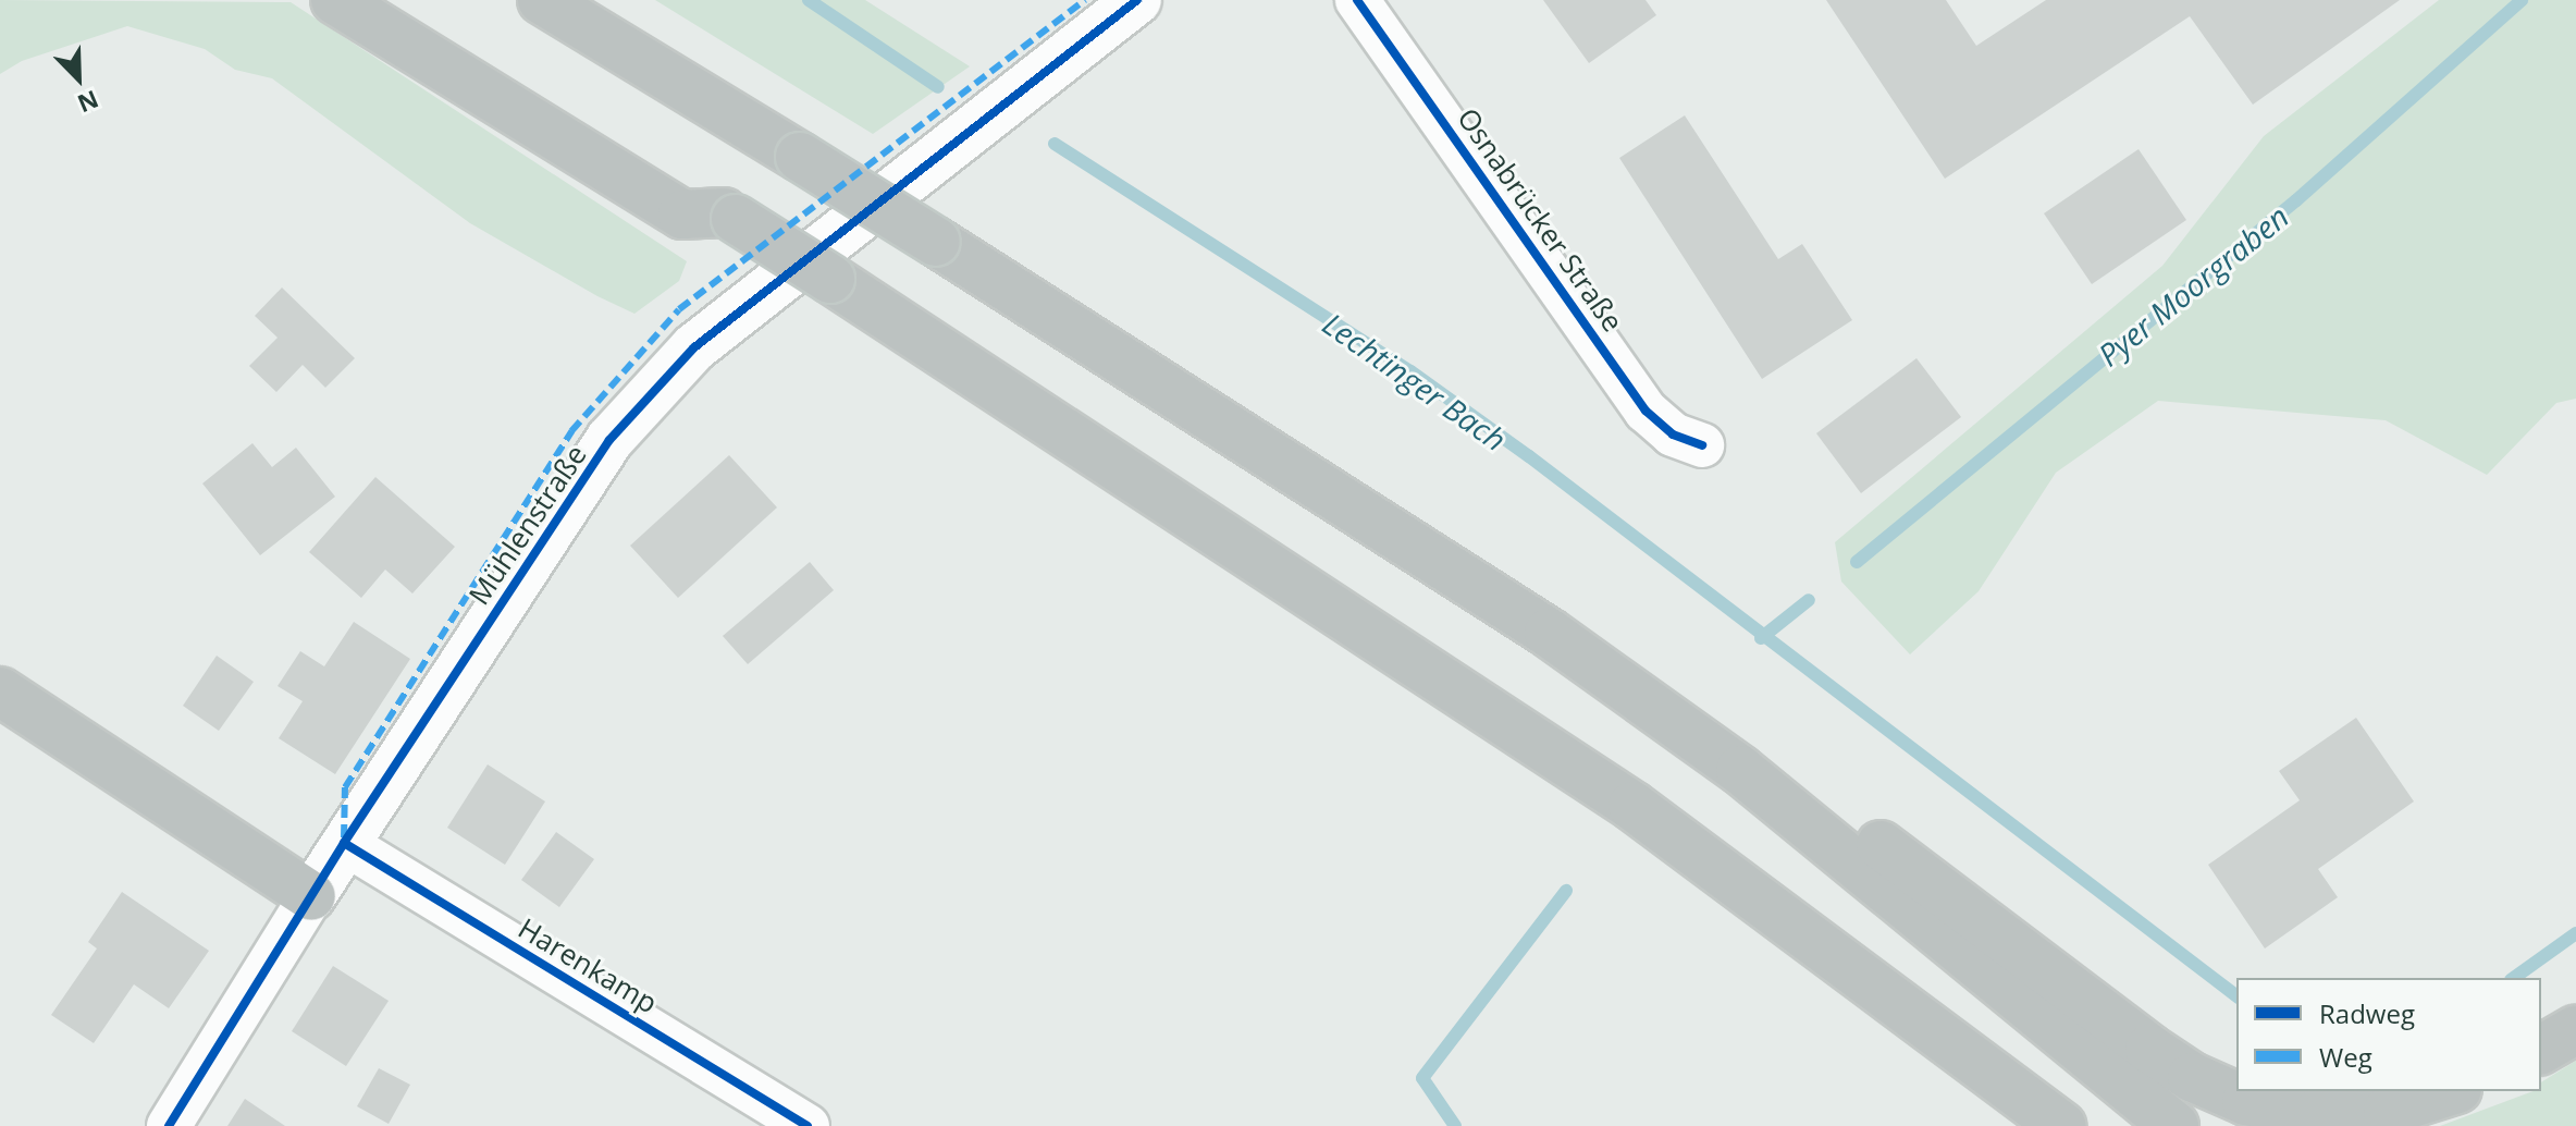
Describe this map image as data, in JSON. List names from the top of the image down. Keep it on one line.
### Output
{"streets":{"street":["Osnabrücker Straße","Mühlenstraße","Harenkamp"]},"crossings":[["Mühlenstraße","Harenkamp"]],"water":["Pyer Moorgraben","Lechtinger Bach"],"legend":["Radweg","Weg"],"north":"bottom right"}
